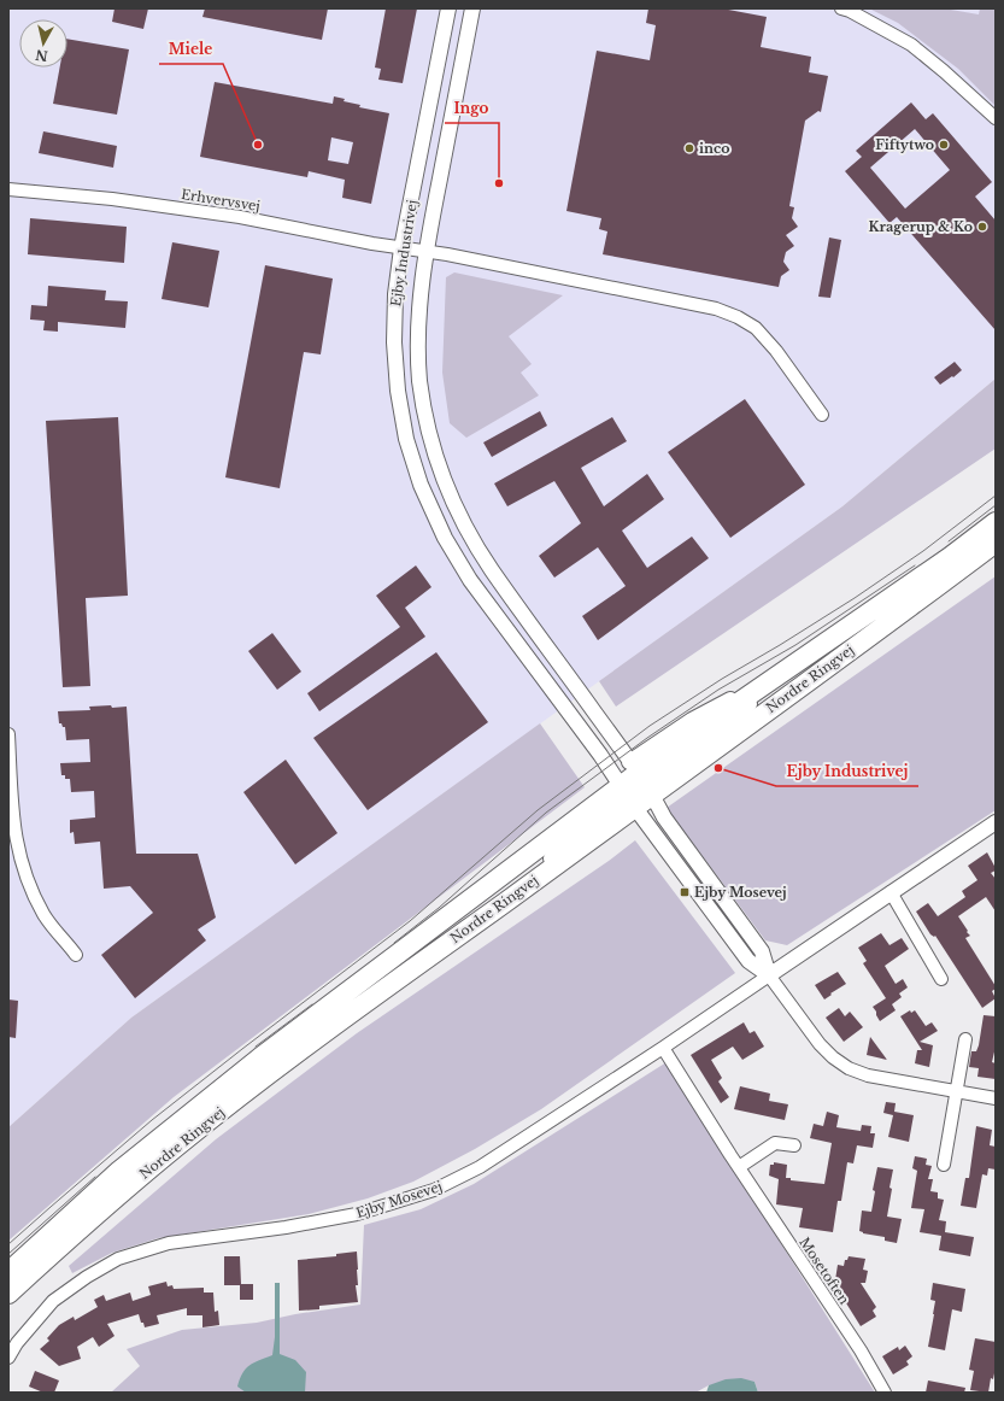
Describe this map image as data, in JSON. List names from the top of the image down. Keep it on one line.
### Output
{"streets":{"main road":["Nordre Ringvej"],"street":["Erhvervsvej","Ejby Industrivej","Ejby Mosevej","Mosetoften"]},"crossings":[["Erhvervsvej","Ejby Industrivej"],["Ejby Industrivej","Nordre Ringvej"],["Ejby Industrivej","Ejby Mosevej"],["Ejby Mosevej","Mosetoften"]],"places":{"other":["Miele","Fiftytwo","inco","Ingo","Kragerup & Ko","Ejby Industrivej"],"transit":["Ejby Mosevej"]},"north":"bottom"}
